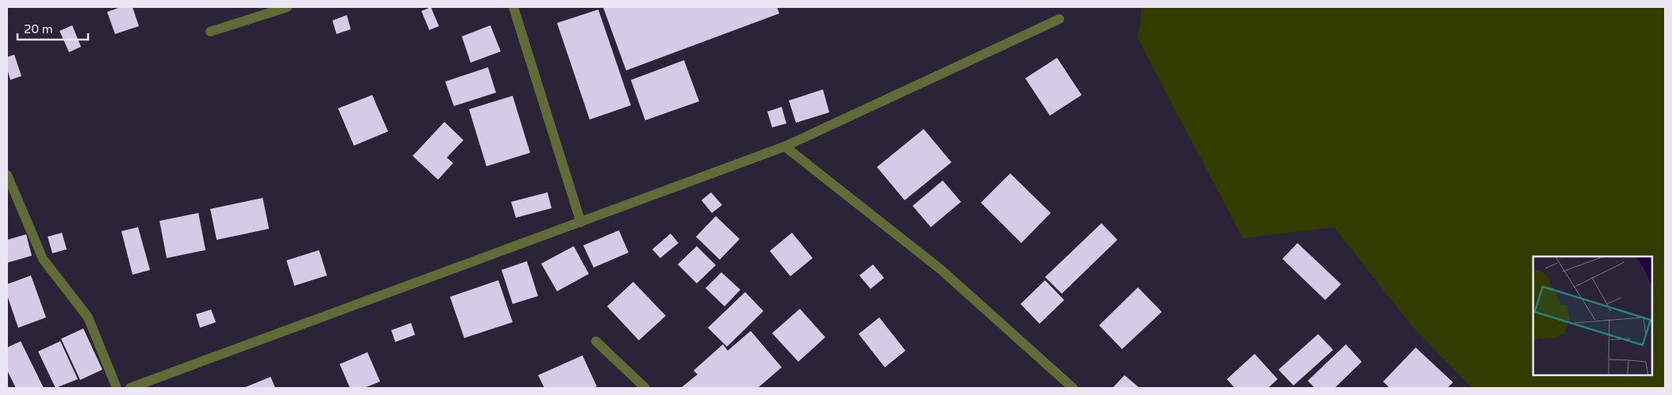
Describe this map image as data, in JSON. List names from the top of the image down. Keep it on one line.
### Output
{"scale_bar":"20 m"}
